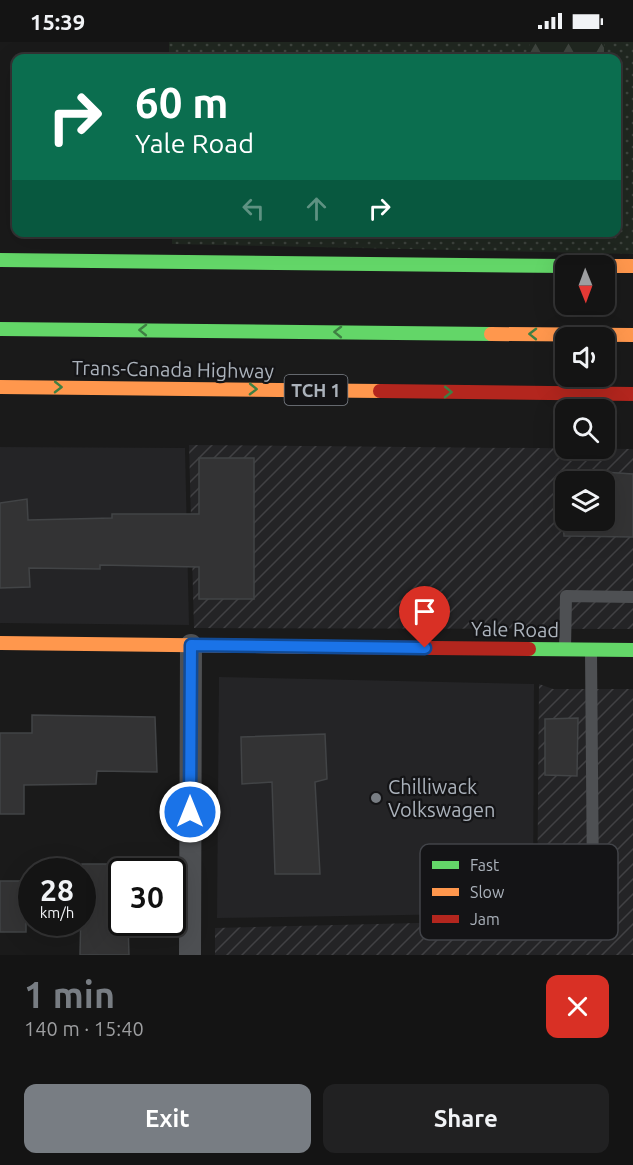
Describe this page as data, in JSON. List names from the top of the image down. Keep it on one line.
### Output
{"streets":{"main road":["Trans-Canada Highway","TCH 1","Yale Road"]},"places":["Chilliwack Volkswagen"],"legend":["Fast","Slow","Jam"],"north":"bottom","page":{"status":"15:39","turn":["60 m","Yale Road"],"speed":"28 km/h","limit":"30","heading":["1 min","140 m · 15:40"],"buttons":["Exit","Share"]}}
